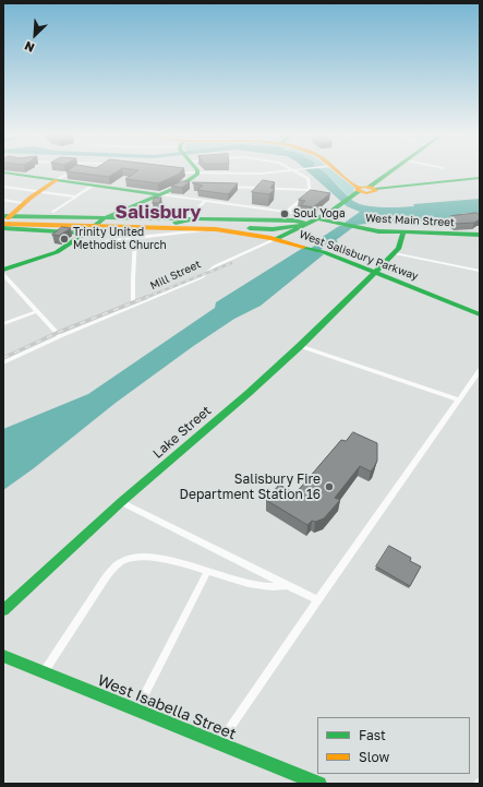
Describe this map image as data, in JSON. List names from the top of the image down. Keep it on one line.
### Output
{"streets":{"street":["West Main Street","West Salisbury Parkway","Mill Street","Lake Street","West Isabella Street"]},"crossings":[["West Main Street","Mill Street"],["West Salisbury Parkway","Mill Street"],["West Salisbury Parkway","Lake Street"]],"districts":["Salisbury"],"places":["Soul Yoga","Trinity United Methodist Church","Salisbury Fire Department Station 16"],"legend":["Fast","Slow"],"north":"bottom left"}
